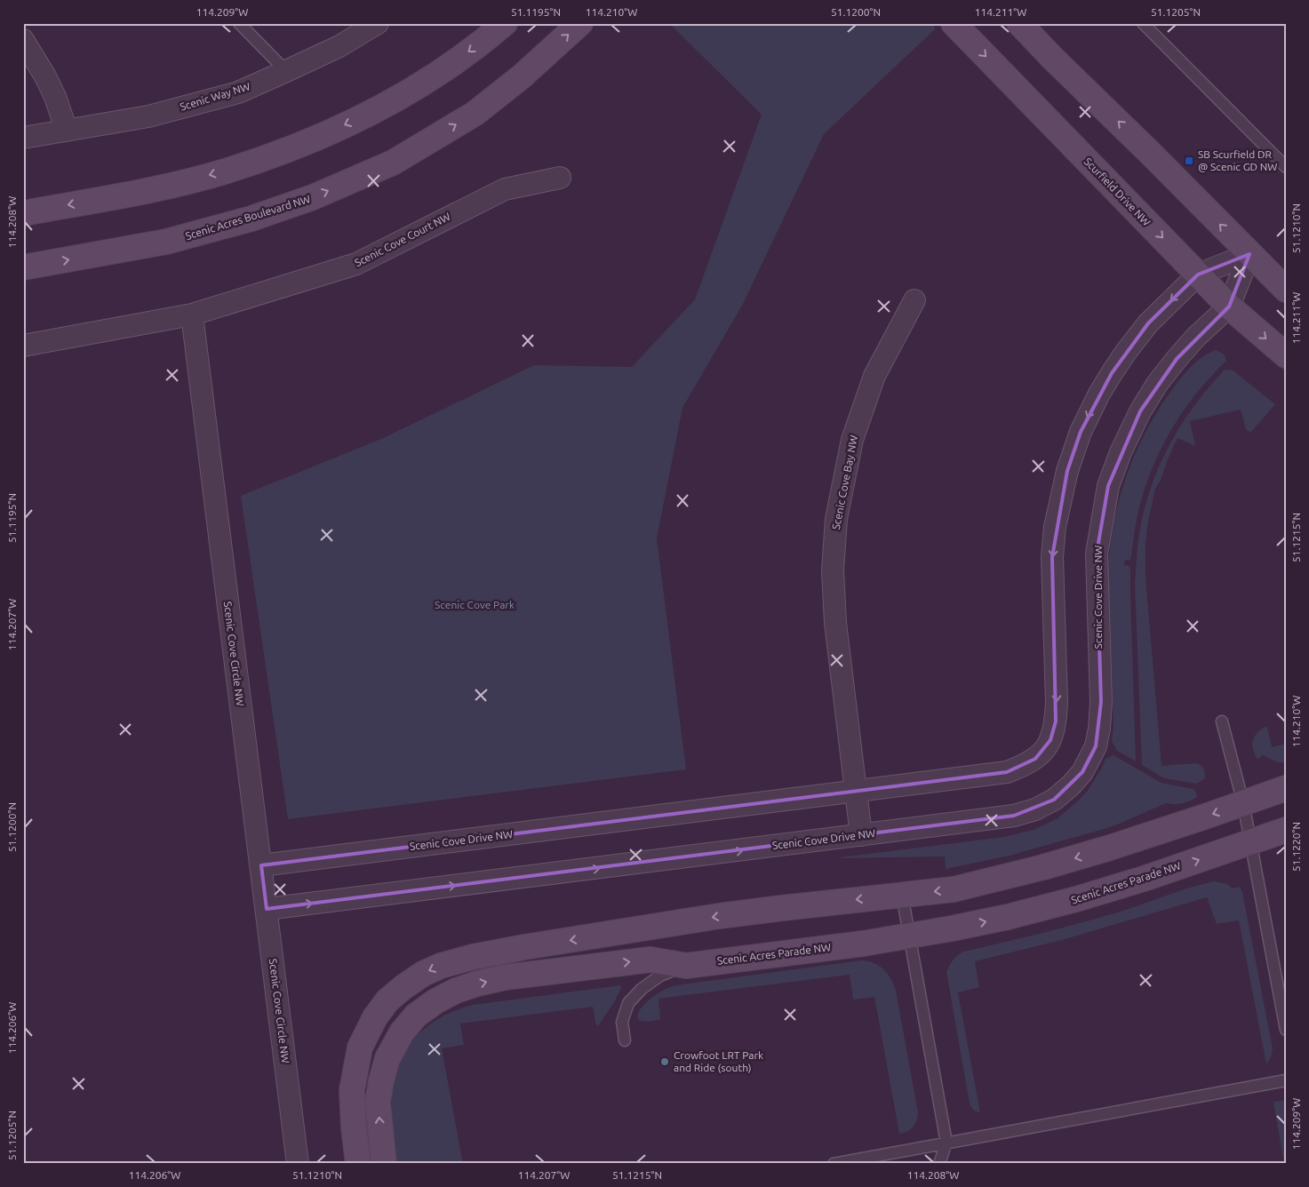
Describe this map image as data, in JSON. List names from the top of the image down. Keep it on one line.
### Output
{"streets":{"street":["Scenic Way NW","Scurfield Drive NW","Scenic Acres Boulevard NW","Scenic Cove Court NW","Scenic Cove Bay NW","Scenic Cove Drive NW","Scenic Cove Circle NW","Scenic Acres Parade NW"]},"crossings":[["Scurfield Drive NW","Scenic Cove Drive NW"],["Scenic Cove Court NW","Scenic Cove Circle NW"],["Scenic Cove Bay NW","Scenic Cove Drive NW"],["Scenic Cove Drive NW","Scenic Cove Circle NW"]],"parks":["Scenic Cove Park"],"places":{"transit":["SB Scurfield DR @ Scenic GD NW"],"other":["Crowfoot LRT Park and Ride (south)"]},"coordinates":["114.209°W","51.1195°N","114.210°W","51.1200°N","114.211°W","51.1205°N","114.208°W","51.1210°N","51.1215°N","114.207°W","51.1220°N","114.206°W"]}
